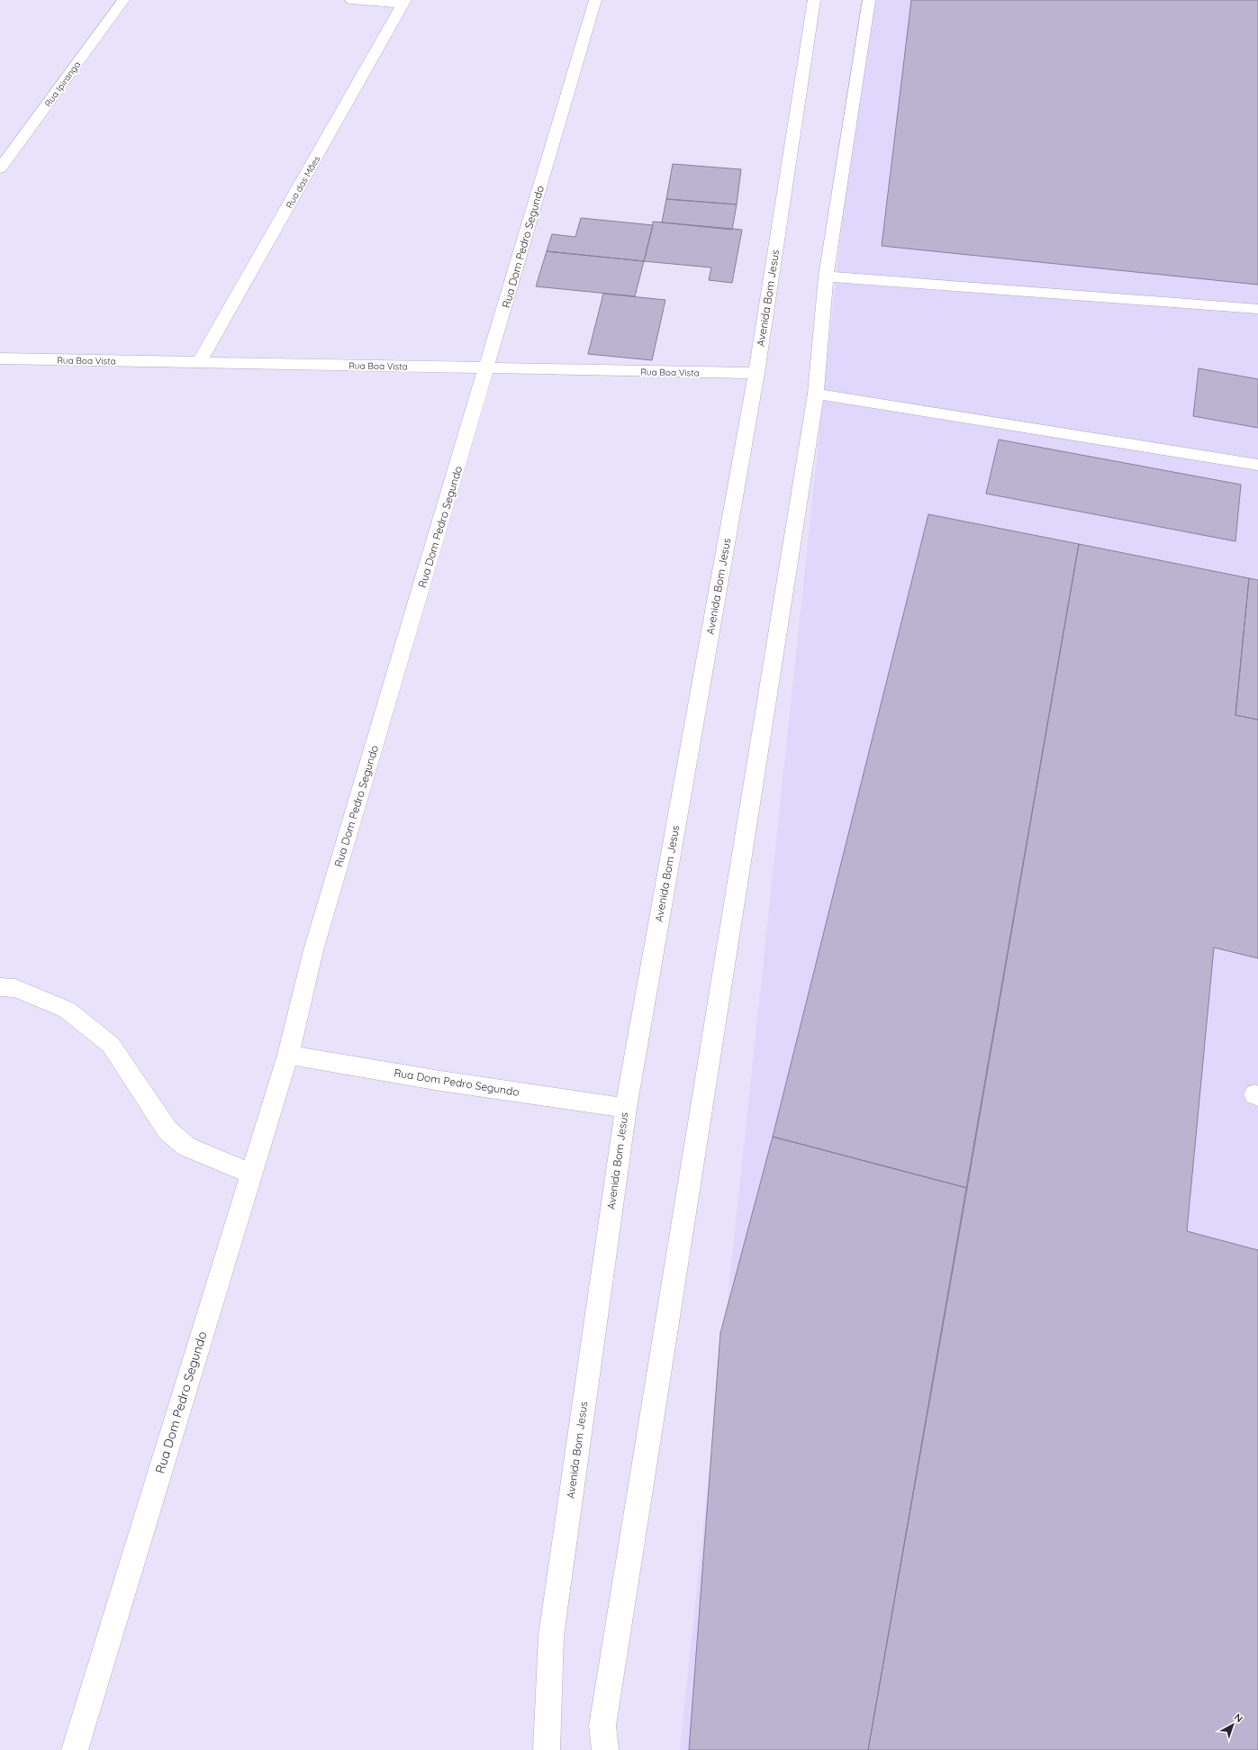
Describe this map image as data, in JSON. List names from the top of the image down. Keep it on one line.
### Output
{"streets":{"street":["Rua Ipiranga","Rua das Mães","Rua Dom Pedro Segundo","Avenida Bom Jesus","Rua Boa Vista"]},"crossings":[["Rua das Mães","Rua Boa Vista"],["Rua Dom Pedro Segundo","Avenida Bom Jesus"],["Rua Dom Pedro Segundo","Rua Boa Vista"],["Avenida Bom Jesus","Rua Boa Vista"]],"north":"top right"}
